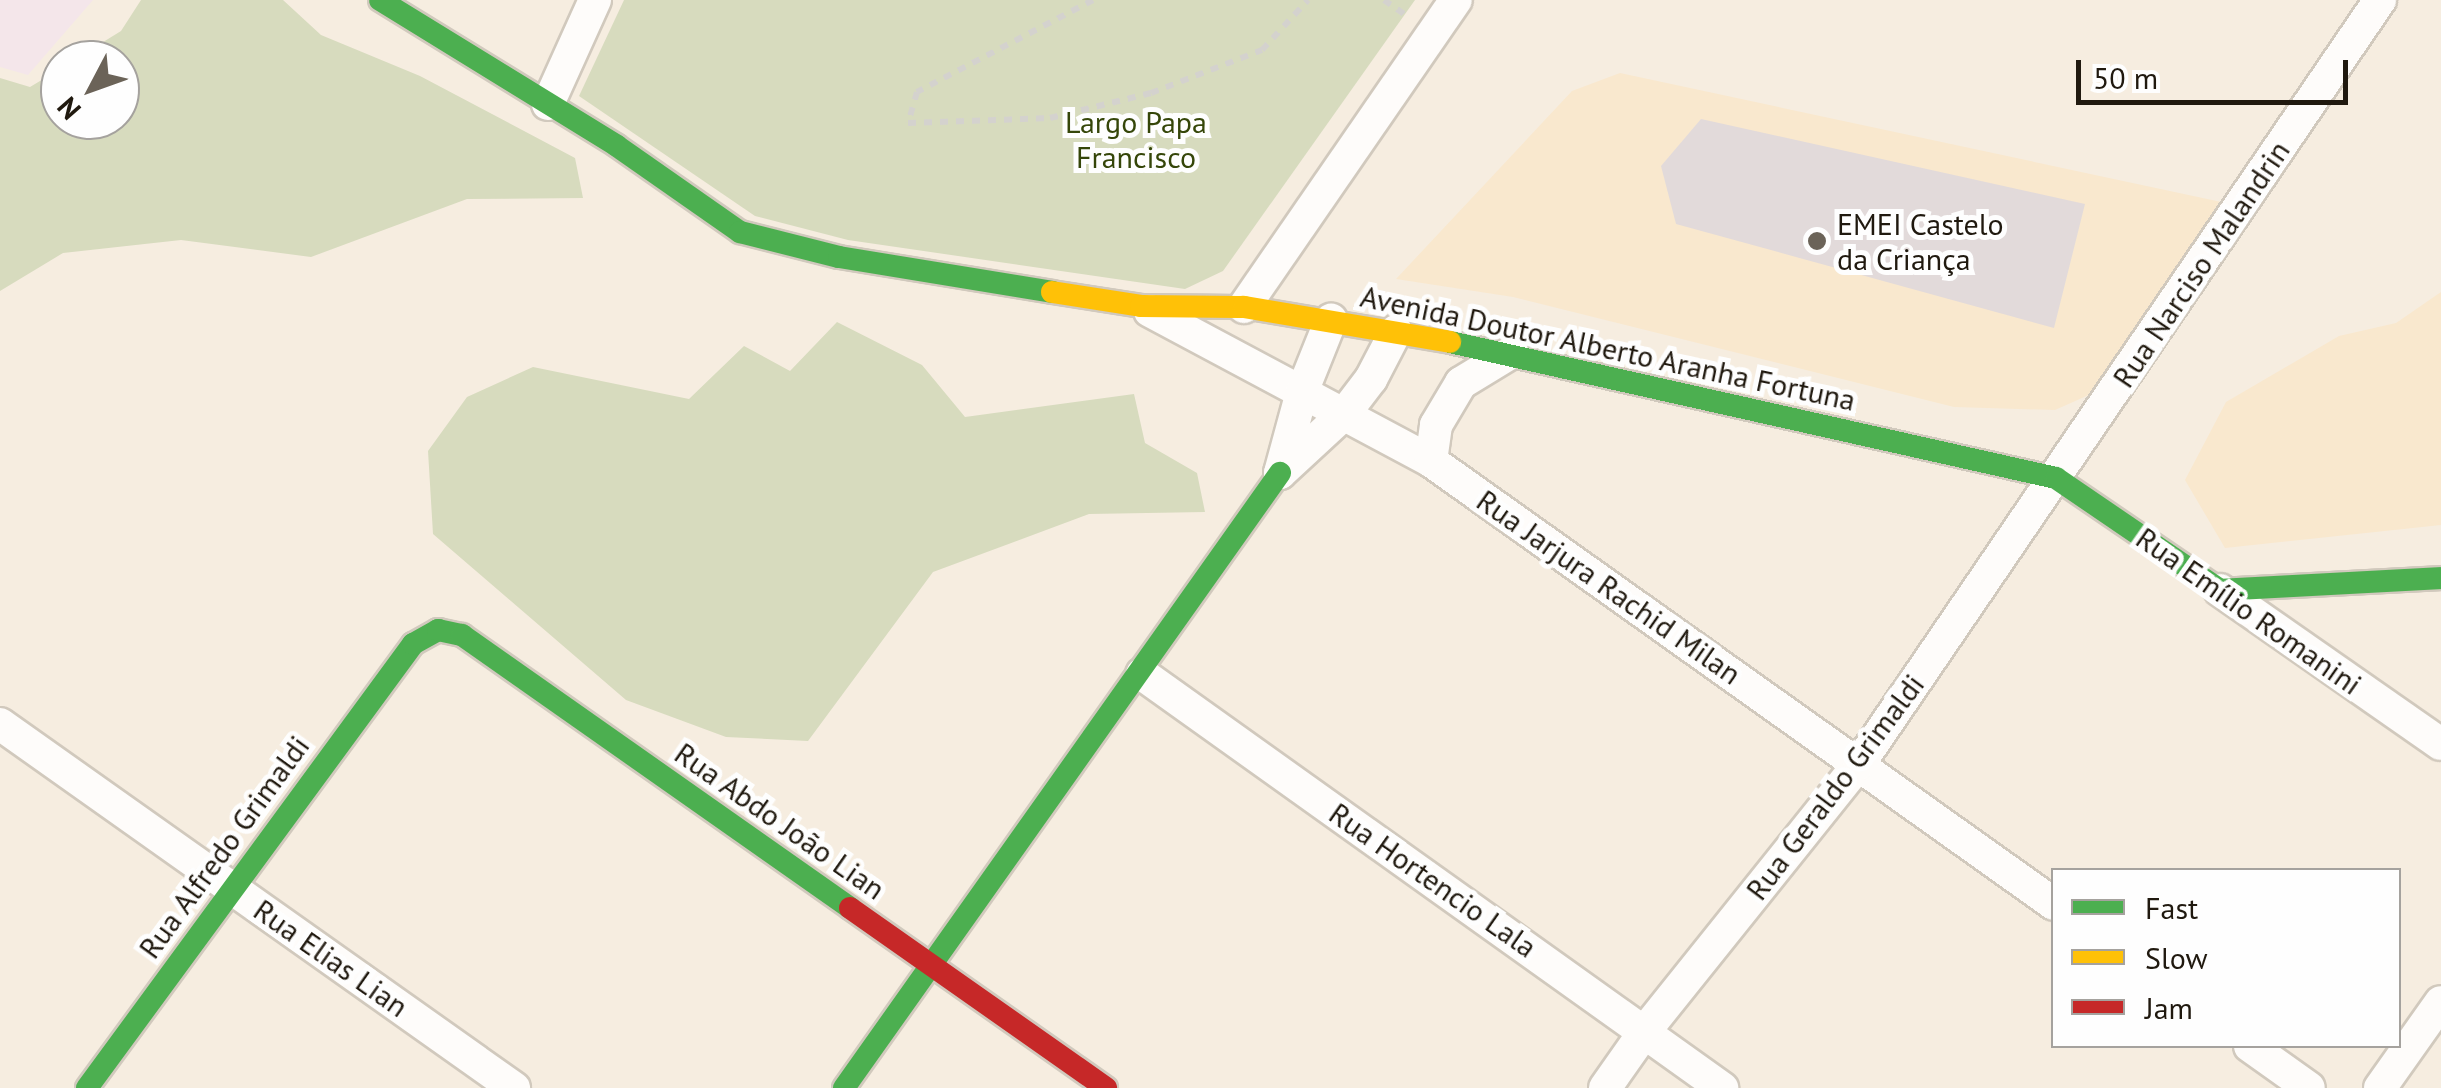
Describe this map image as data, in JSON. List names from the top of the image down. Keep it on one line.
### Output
{"streets":{"street":["Rua Narciso Malandrin","Avenida Doutor Alberto Aranha Fortuna","Rua Jarjura Rachid Milan","Rua Emílio Romanini","Rua Geraldo Grimaldi","Rua Abdo João Lian","Rua Alfredo Grimaldi","Rua Hortencio Lala","Rua Elias Lian"]},"crossings":[["Rua Narciso Malandrin","Avenida Doutor Alberto Aranha Fortuna"],["Rua Narciso Malandrin","Rua Emílio Romanini"],["Rua Narciso Malandrin","Rua Geraldo Grimaldi"],["Avenida Doutor Alberto Aranha Fortuna","Rua Jarjura Rachid Milan"],["Avenida Doutor Alberto Aranha Fortuna","Rua Emílio Romanini"],["Avenida Doutor Alberto Aranha Fortuna","Rua Geraldo Grimaldi"],["Rua Jarjura Rachid Milan","Rua Geraldo Grimaldi"],["Rua Emílio Romanini","Rua Geraldo Grimaldi"],["Rua Geraldo Grimaldi","Rua Hortencio Lala"],["Rua Abdo João Lian","Rua Alfredo Grimaldi"],["Rua Alfredo Grimaldi","Rua Elias Lian"]],"parks":["Largo Papa Francisco"],"places":["EMEI Castelo da Criança"],"legend":["Fast","Slow","Jam"],"scale_bar":"50 m","north":"bottom left"}
